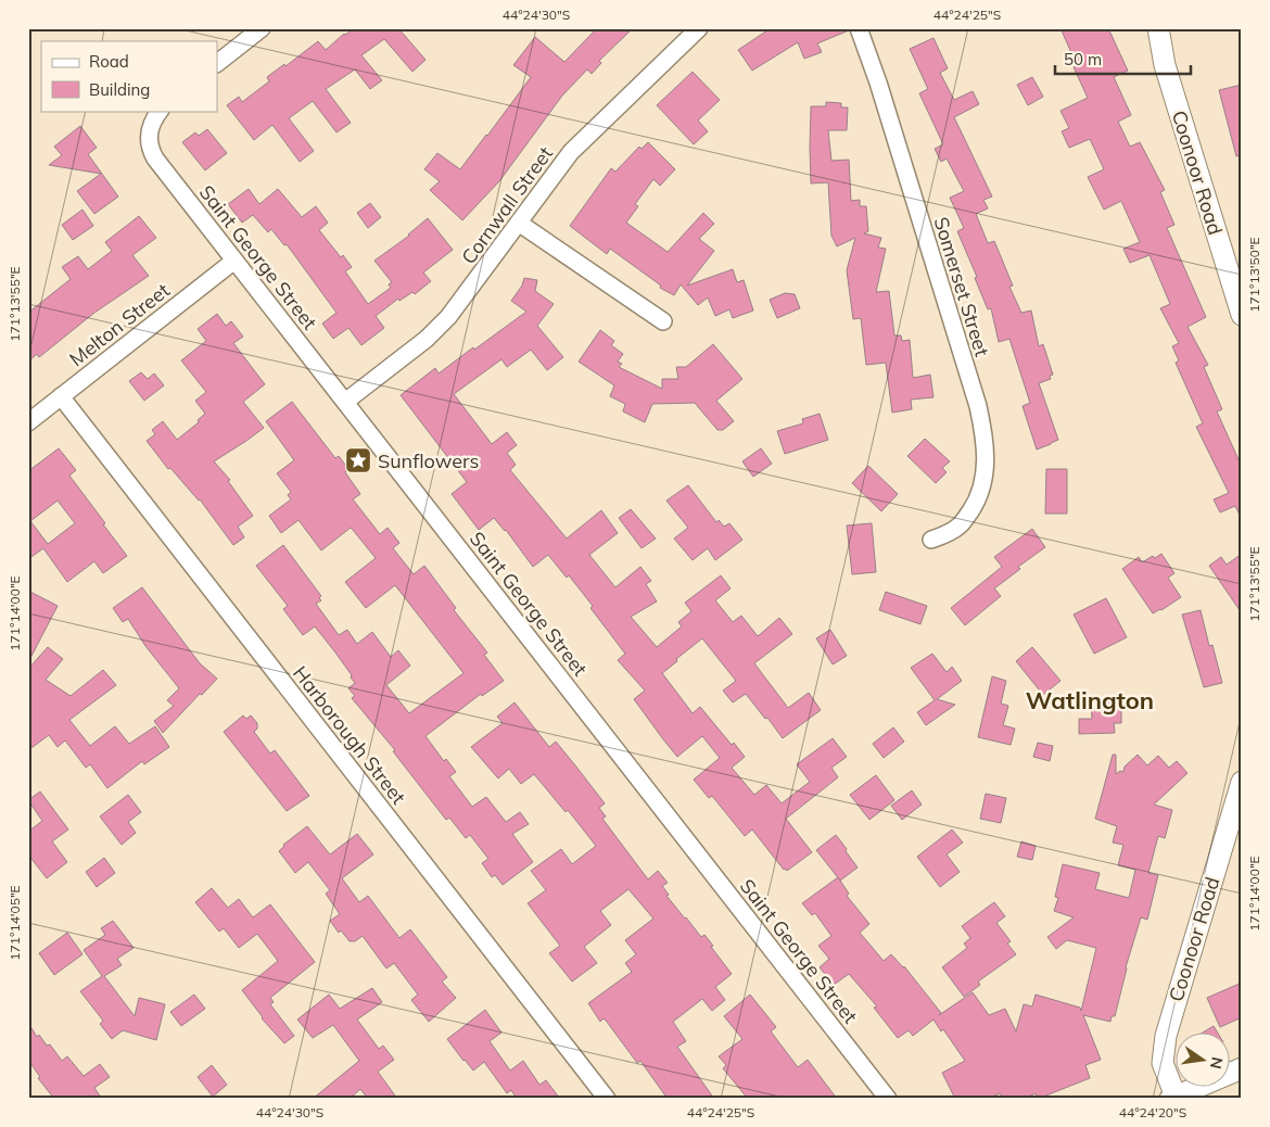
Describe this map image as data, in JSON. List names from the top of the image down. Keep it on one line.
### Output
{"streets":{"street":["Coonoor Road","Cornwall Street","Saint George Street","Somerset Street","Melton Street","Harborough Street"]},"crossings":[["Cornwall Street","Saint George Street"],["Saint George Street","Melton Street"],["Melton Street","Harborough Street"]],"districts":["Watlington"],"places":{"place":["Sunflowers"]},"legend":["Road","Building"],"scale_bar":"50 m","north":"right","coordinates":["44°24'30\"S","44°24'25\"S","171°13'50\"E","171°13'55\"E","171°14'00\"E","171°14'05\"E","44°24'20\"S"]}
